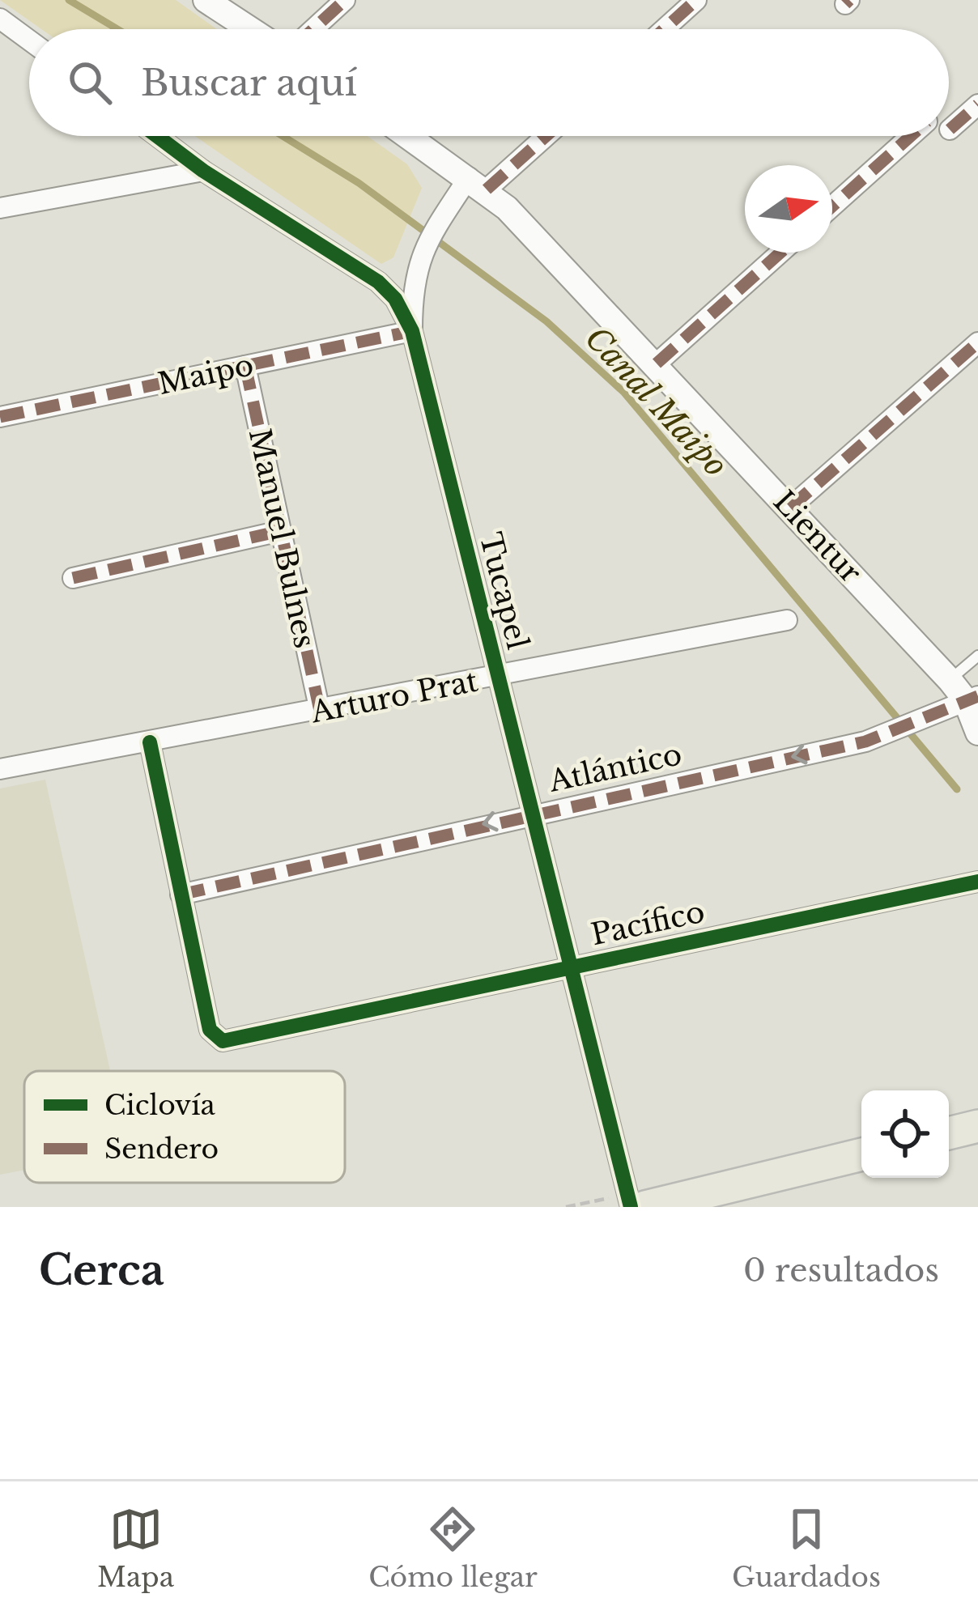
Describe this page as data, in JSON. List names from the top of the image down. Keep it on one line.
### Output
{"streets":{"street":["Maipo","Lientur","Manuel Bulnes","Tucapel","Arturo Prat","Atlántico","Pacífico"]},"crossings":[["Maipo","Manuel Bulnes"],["Maipo","Tucapel"],["Lientur","Tucapel"],["Lientur","Atlántico"],["Manuel Bulnes","Arturo Prat"],["Tucapel","Arturo Prat"],["Tucapel","Atlántico"],["Tucapel","Pacífico"],["Atlántico","Pacífico"]],"one_way":["Atlántico"],"water":["Canal Maipo"],"legend":["Ciclovía","Sendero"],"north":"right","page":{"search":"Buscar aquí","heading":["Cerca","0 resultados"],"nav":["Mapa","Cómo llegar","Guardados"]}}
